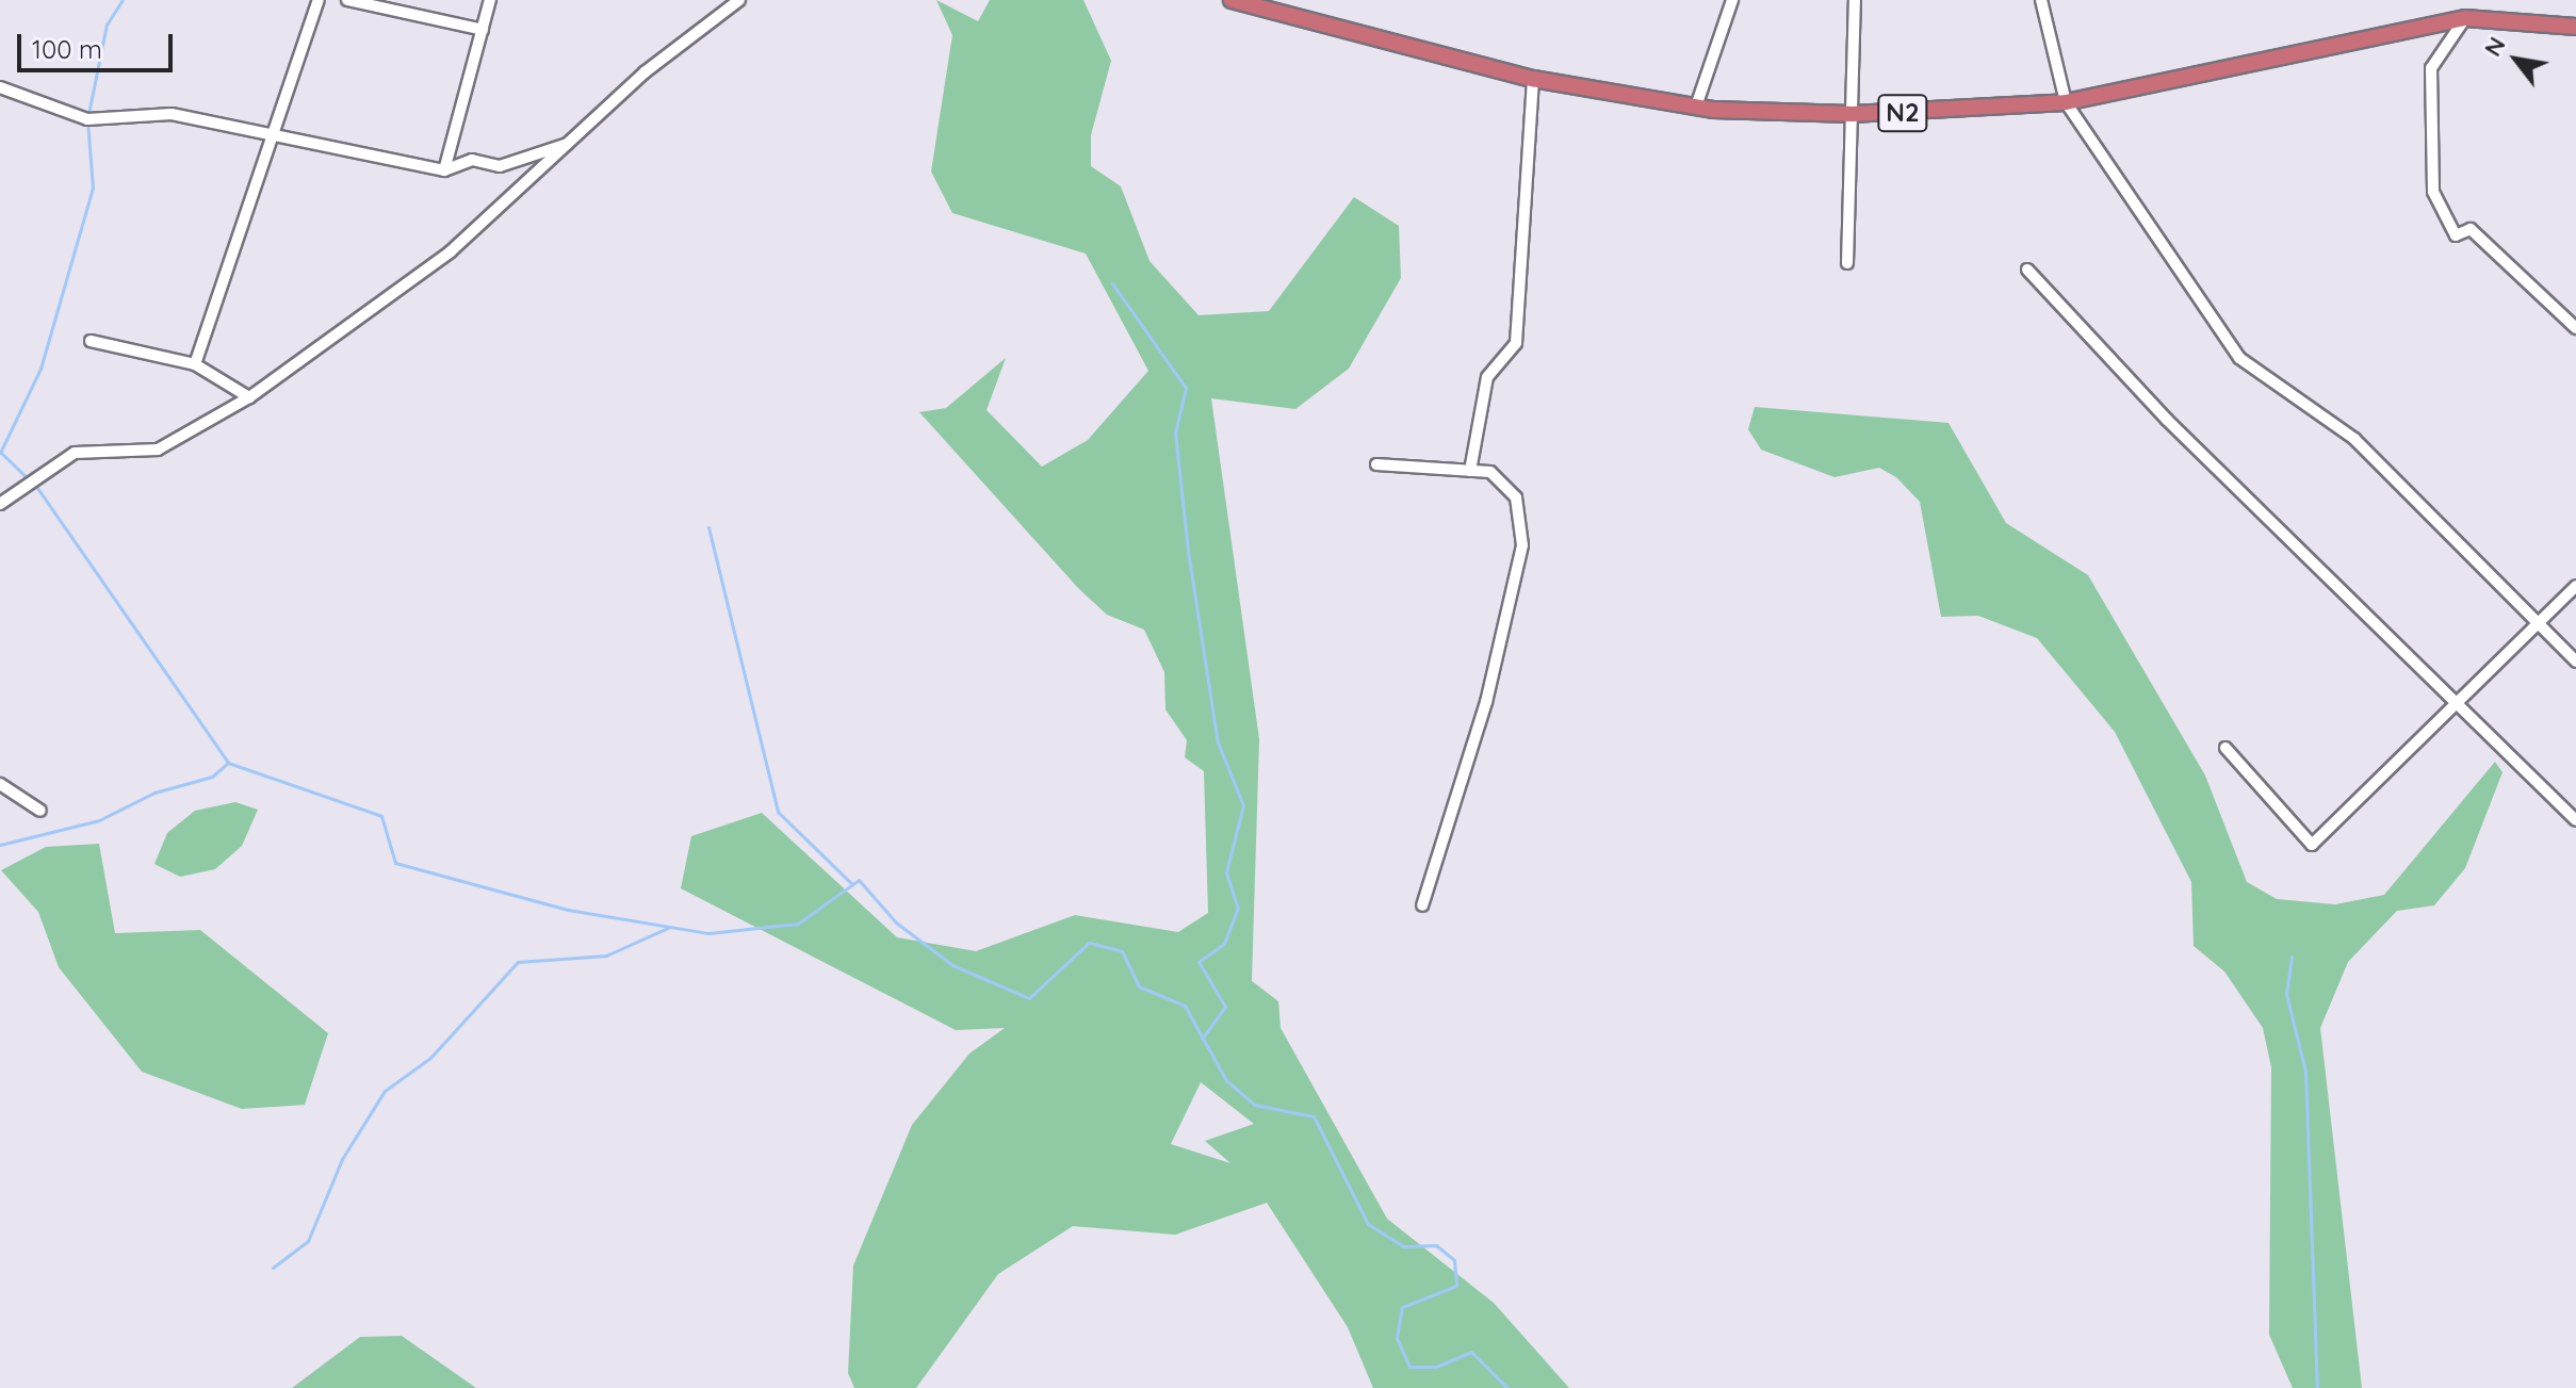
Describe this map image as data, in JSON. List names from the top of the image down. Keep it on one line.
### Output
{"streets":{"highway":["N2"]},"scale_bar":"100 m","north":"top left"}
